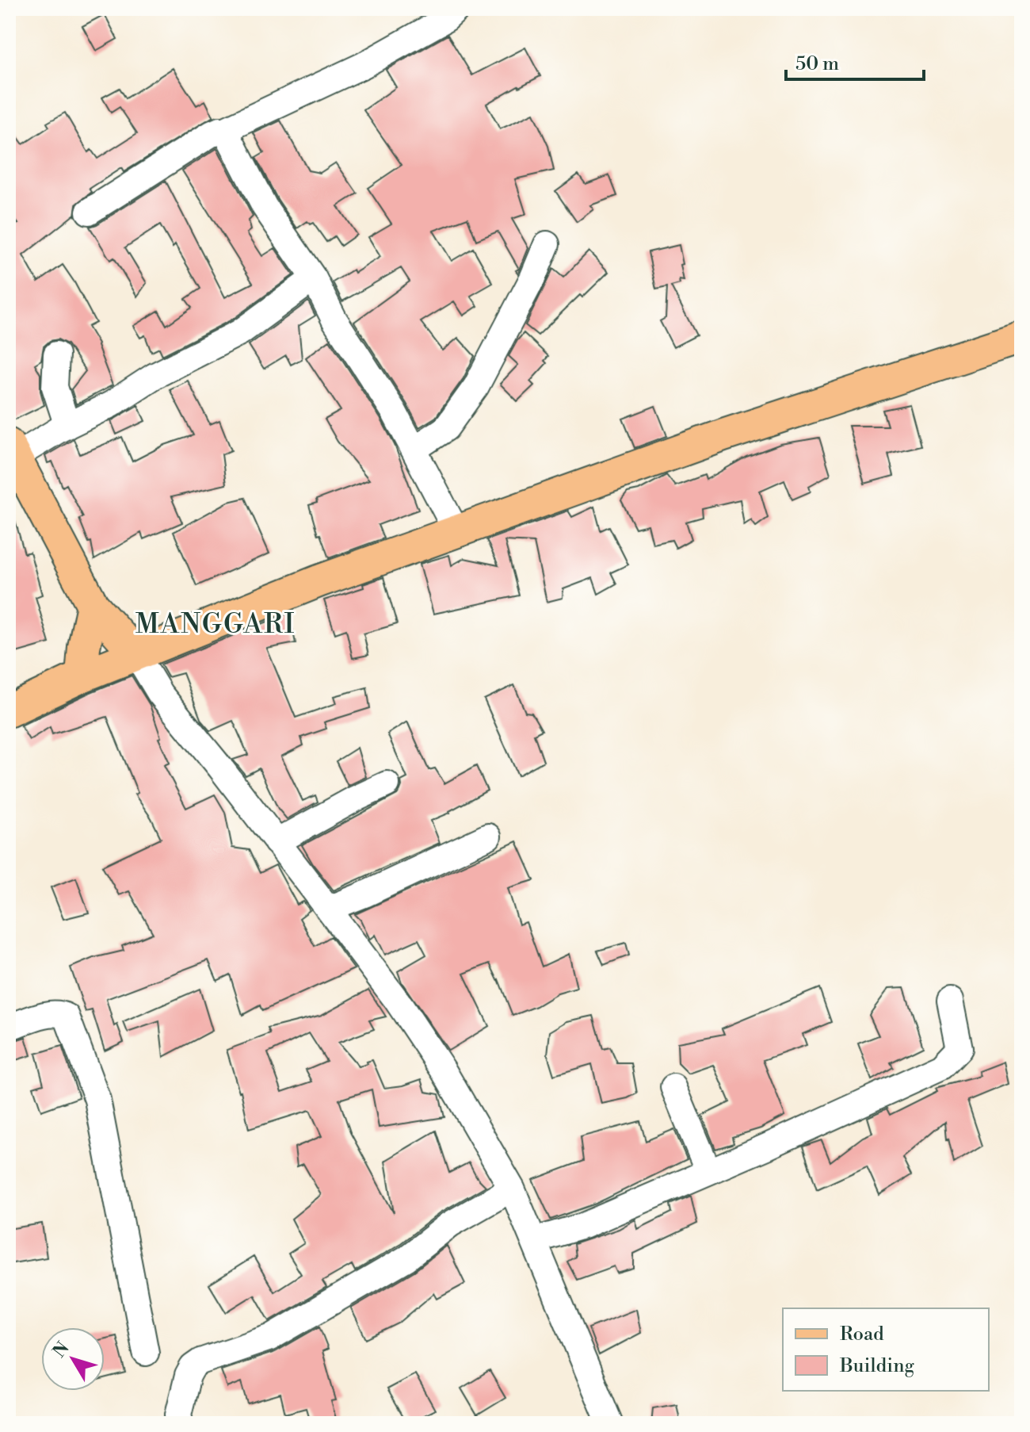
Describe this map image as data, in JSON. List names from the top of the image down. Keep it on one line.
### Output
{"districts":["MANGGARI"],"legend":["Road","Building"],"scale_bar":"50 m","north":"top left"}
